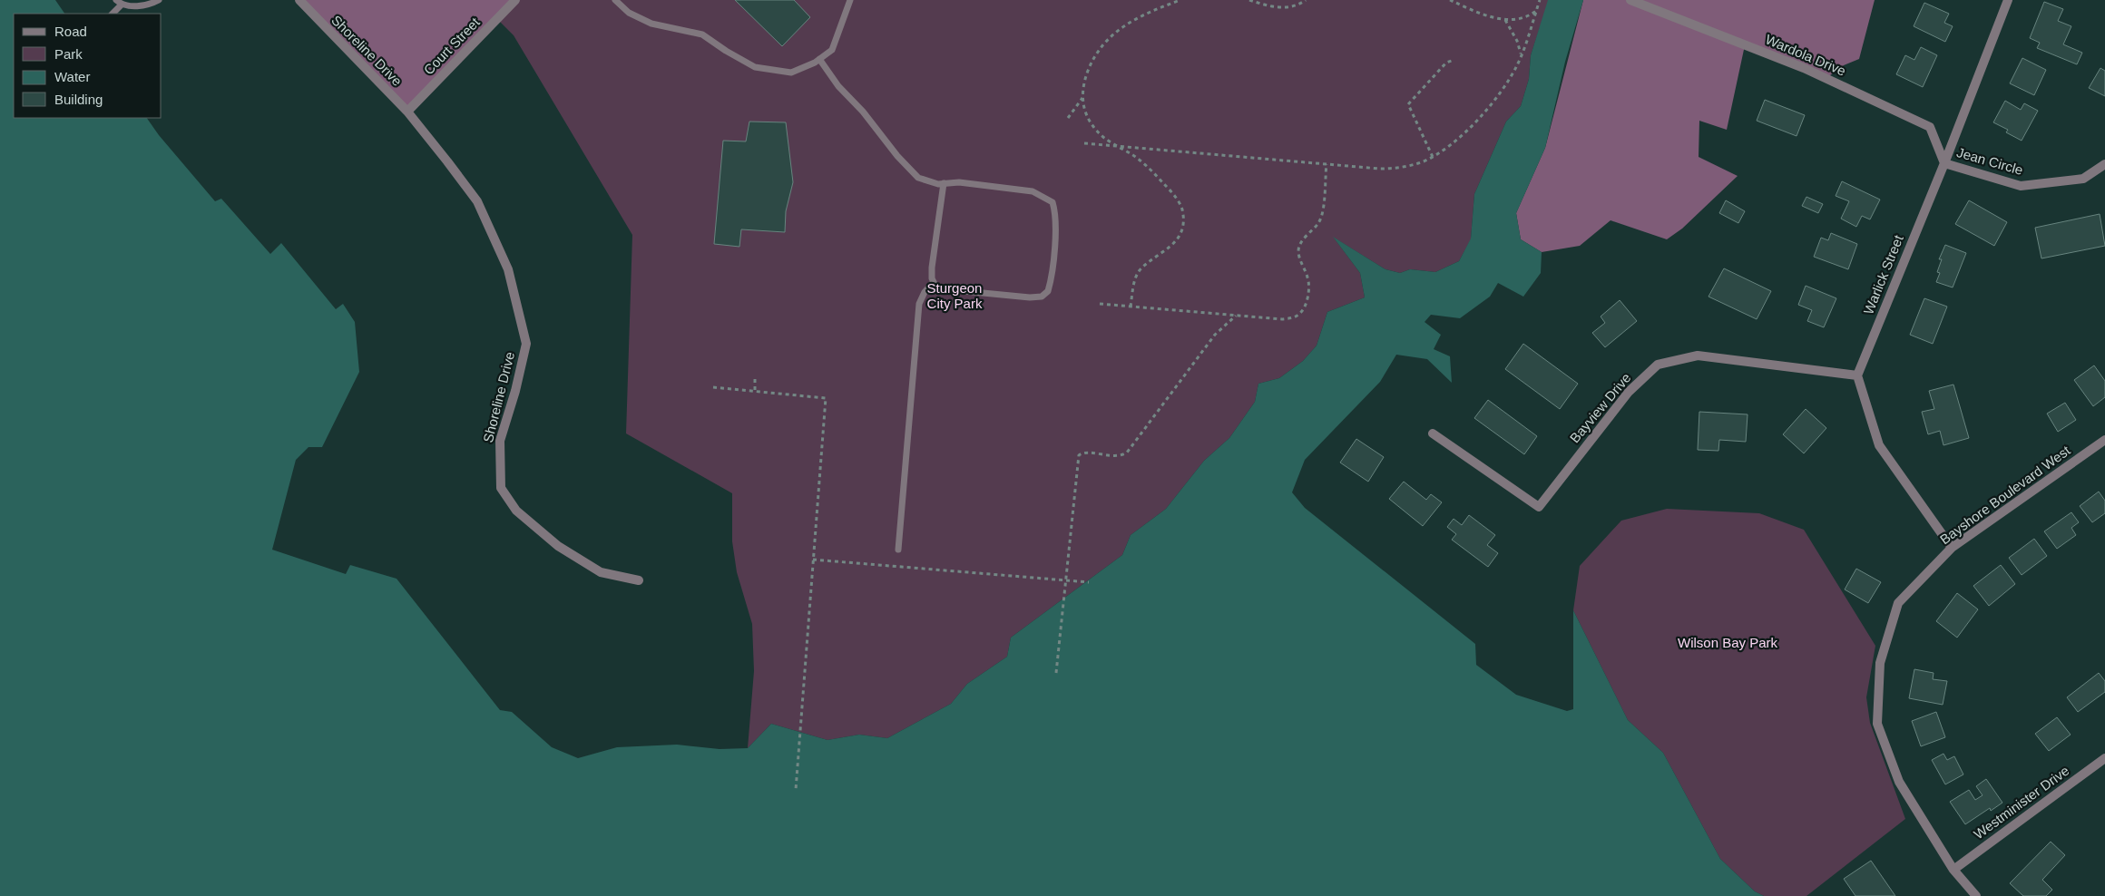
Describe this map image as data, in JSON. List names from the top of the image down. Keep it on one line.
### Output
{"streets":{"street":["Court Street","Shoreline Drive","Wardola Drive","Jean Circle","Warlick Street","Bayview Drive","Bayshore Boulevard West","Westminister Drive"]},"crossings":[["Court Street","Shoreline Drive"],["Wardola Drive","Jean Circle"],["Wardola Drive","Warlick Street"],["Jean Circle","Warlick Street"],["Warlick Street","Bayview Drive"],["Bayshore Boulevard West","Westminister Drive"]],"parks":["Sturgeon City Park","Wilson Bay Park"],"legend":["Road","Park","Water","Building"]}
